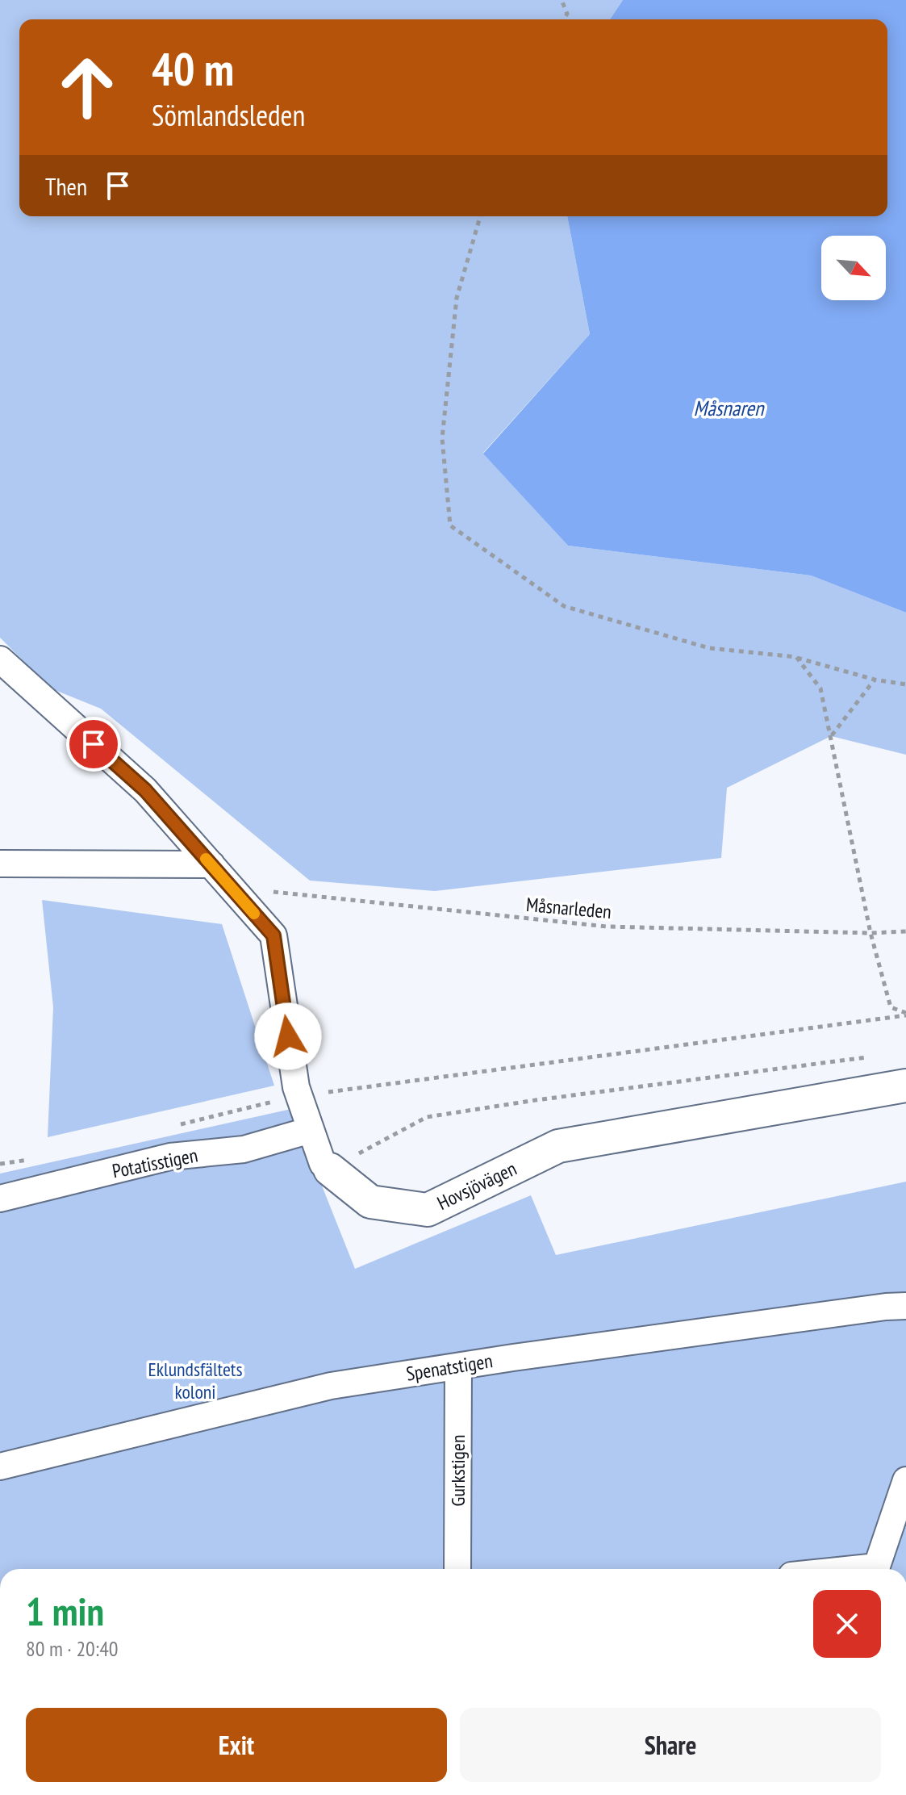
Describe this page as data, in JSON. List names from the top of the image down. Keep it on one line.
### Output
{"streets":{"street":["Potatisstigen","Hovsjövägen","Spenatstigen","Gurkstigen"],"path":["Måsnarleden"]},"crossings":[["Måsnarleden","Hovsjövägen"],["Potatisstigen","Hovsjövägen"],["Spenatstigen","Gurkstigen"]],"water":["Måsnaren"],"parks":["Eklundsfältets koloni"],"north":"bottom right","page":{"turn":["40 m","Sömlandsleden"],"then":"Then","heading":["1 min","80 m · 20:40"],"buttons":["Exit","Share"]}}
